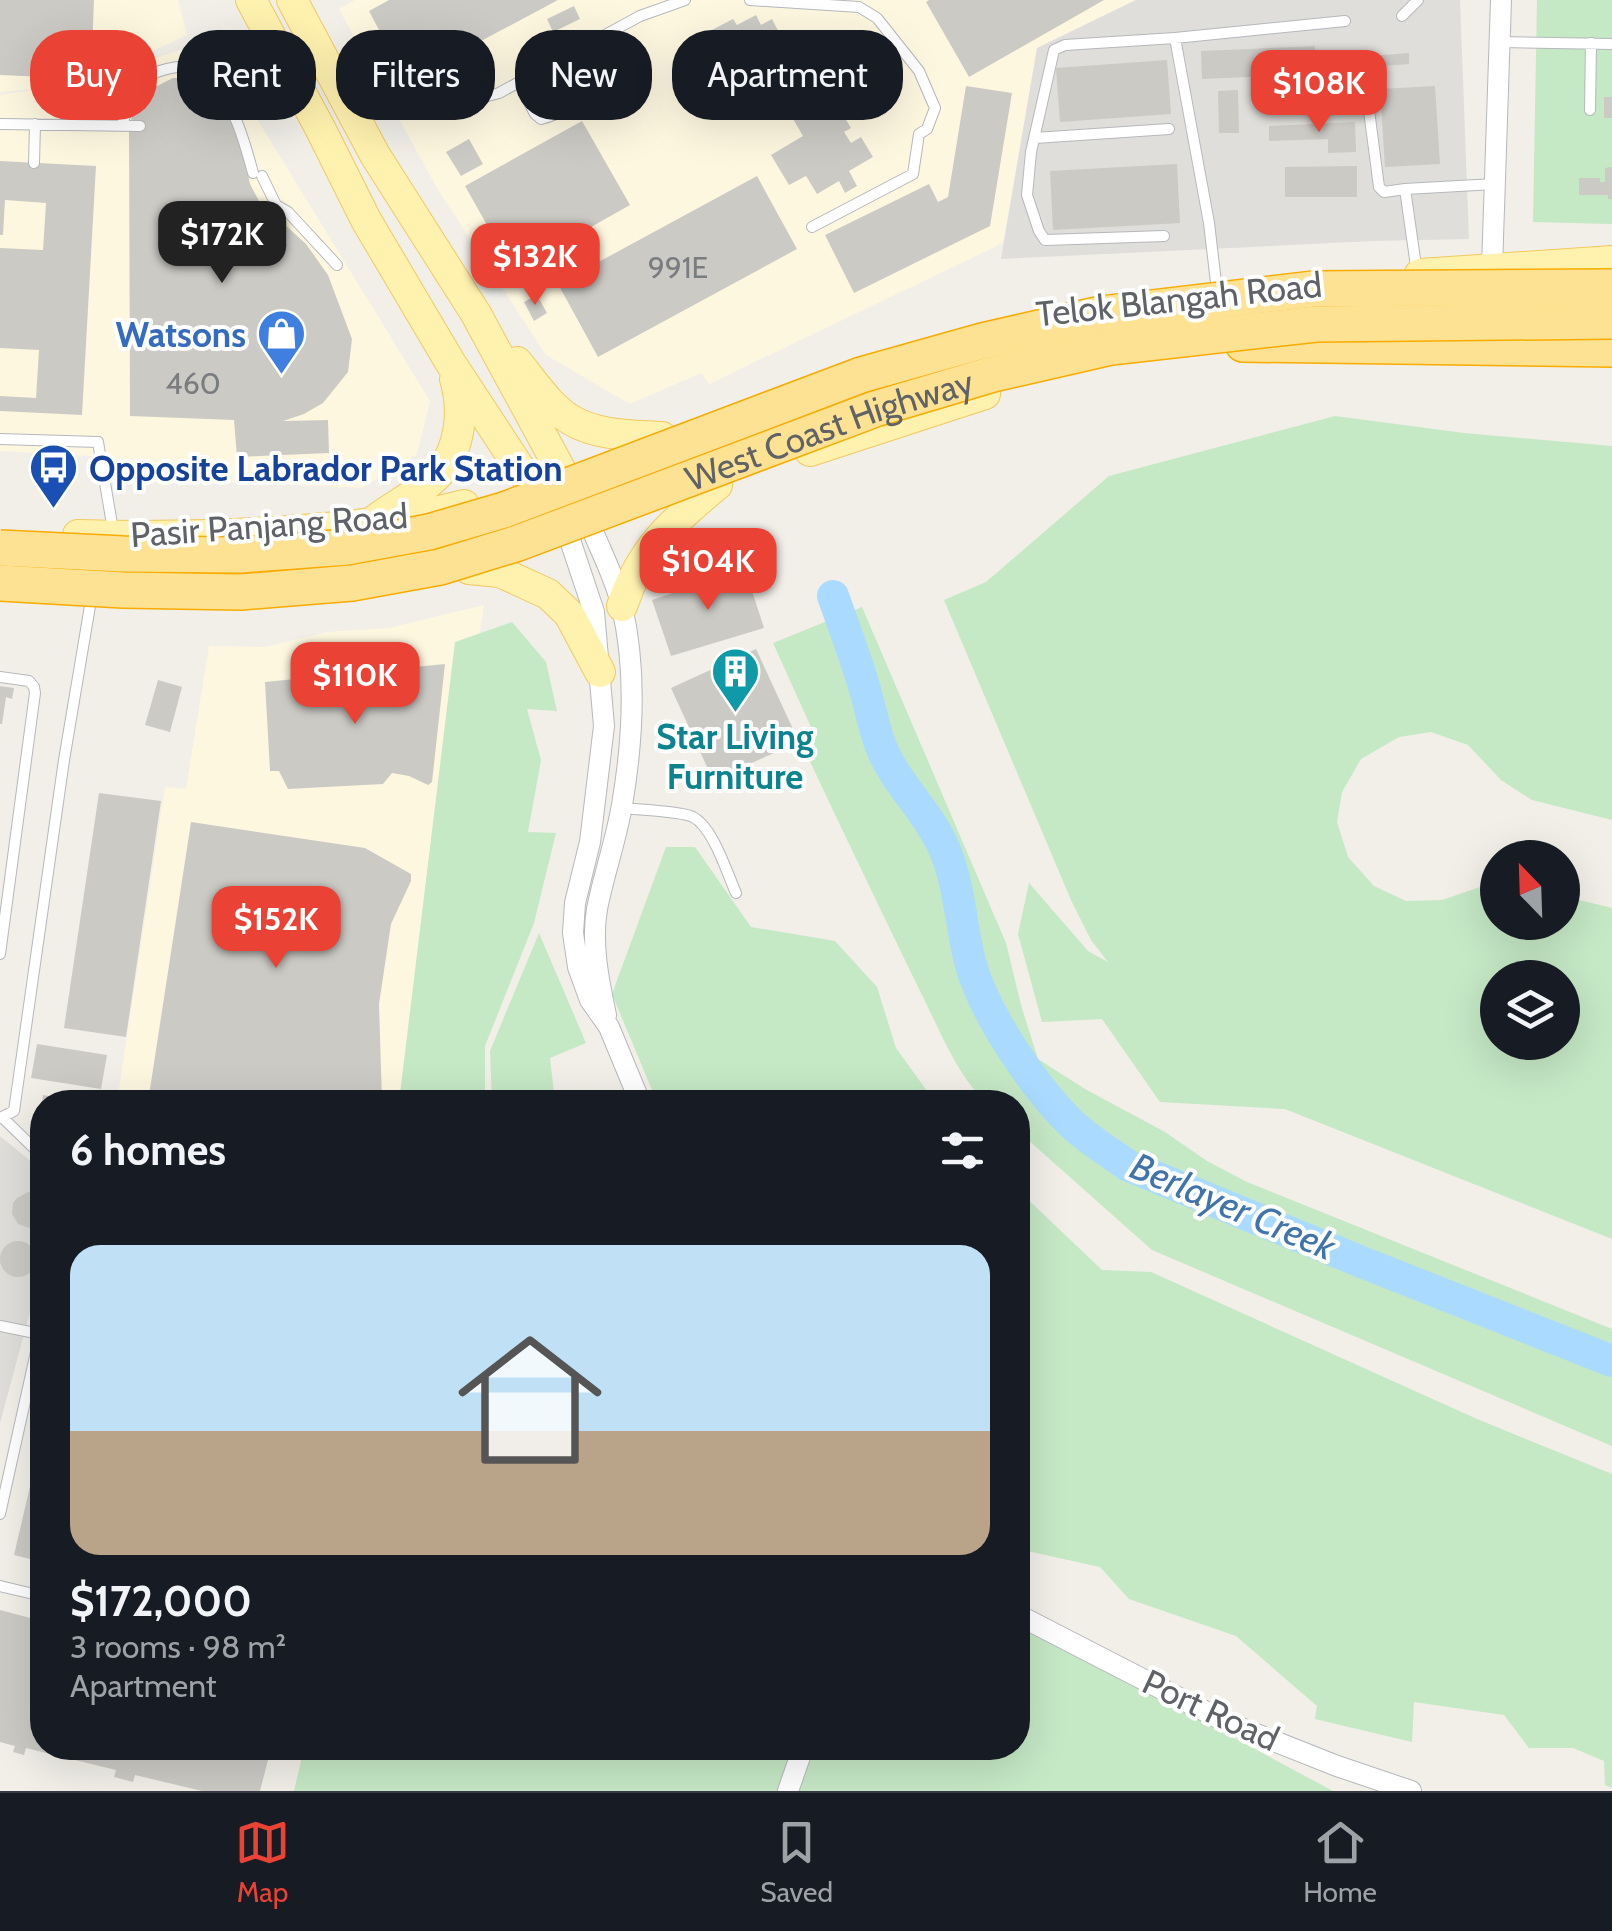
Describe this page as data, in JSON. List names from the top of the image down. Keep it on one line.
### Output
{"streets":{"highway":["West Coast Highway"],"main road":["Telok Blangah Road","Pasir Panjang Road"],"street":["Port Road"]},"crossings":[["Telok Blangah Road","Pasir Panjang Road"]],"water":["Berlayer Creek"],"places":{"shop":["Watsons"],"bus stop":["Opposite Labrador Park Station"],"building":["Star Living Furniture"]},"house_numbers":["991E","460"],"north":"top left","page":{"chip":["Buy","Rent","Filters","New","Apartment"],"price":["$108K","$172K","$132K","$104K","$110K","$152K"],"heading":"6 homes","list":[{"name":"$172,000","note":"3 rooms · 98 m² · Apartment"}],"tabs":["Map","Saved","Home"]}}
